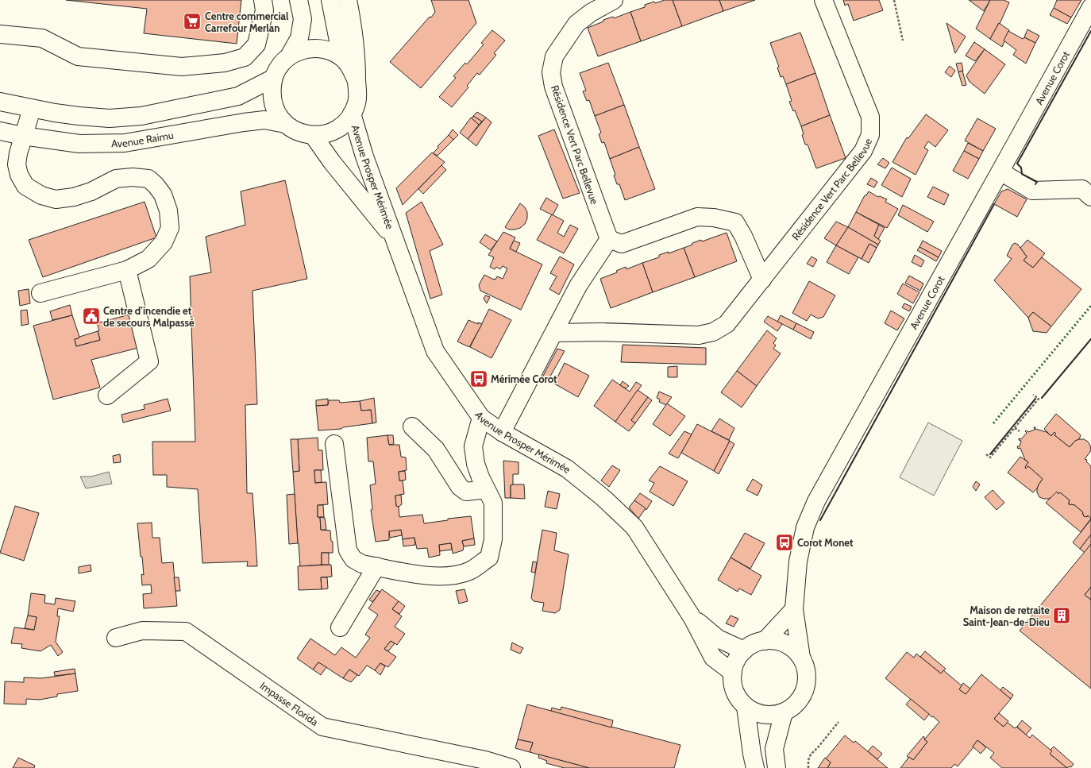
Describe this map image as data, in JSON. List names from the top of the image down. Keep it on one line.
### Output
{"streets":{"street":["Avenue Corot","Avenue Raimu","Résidence Vert Parc Bellevue","Avenue Prosper Mérimée","Impasse Florida"]},"crossings":[["Avenue Corot","Avenue Prosper Mérimée"],["Avenue Raimu","Avenue Prosper Mérimée"]],"places":{"supermarket":["Centre commercial Carrefour Merlan"],"public building":["Centre d'incendie et de secours Malpassé"],"bus stop":["Mérimée Corot","Corot Monet"],"building":["Maison de retraite Saint-Jean-de-Dieu"]}}
